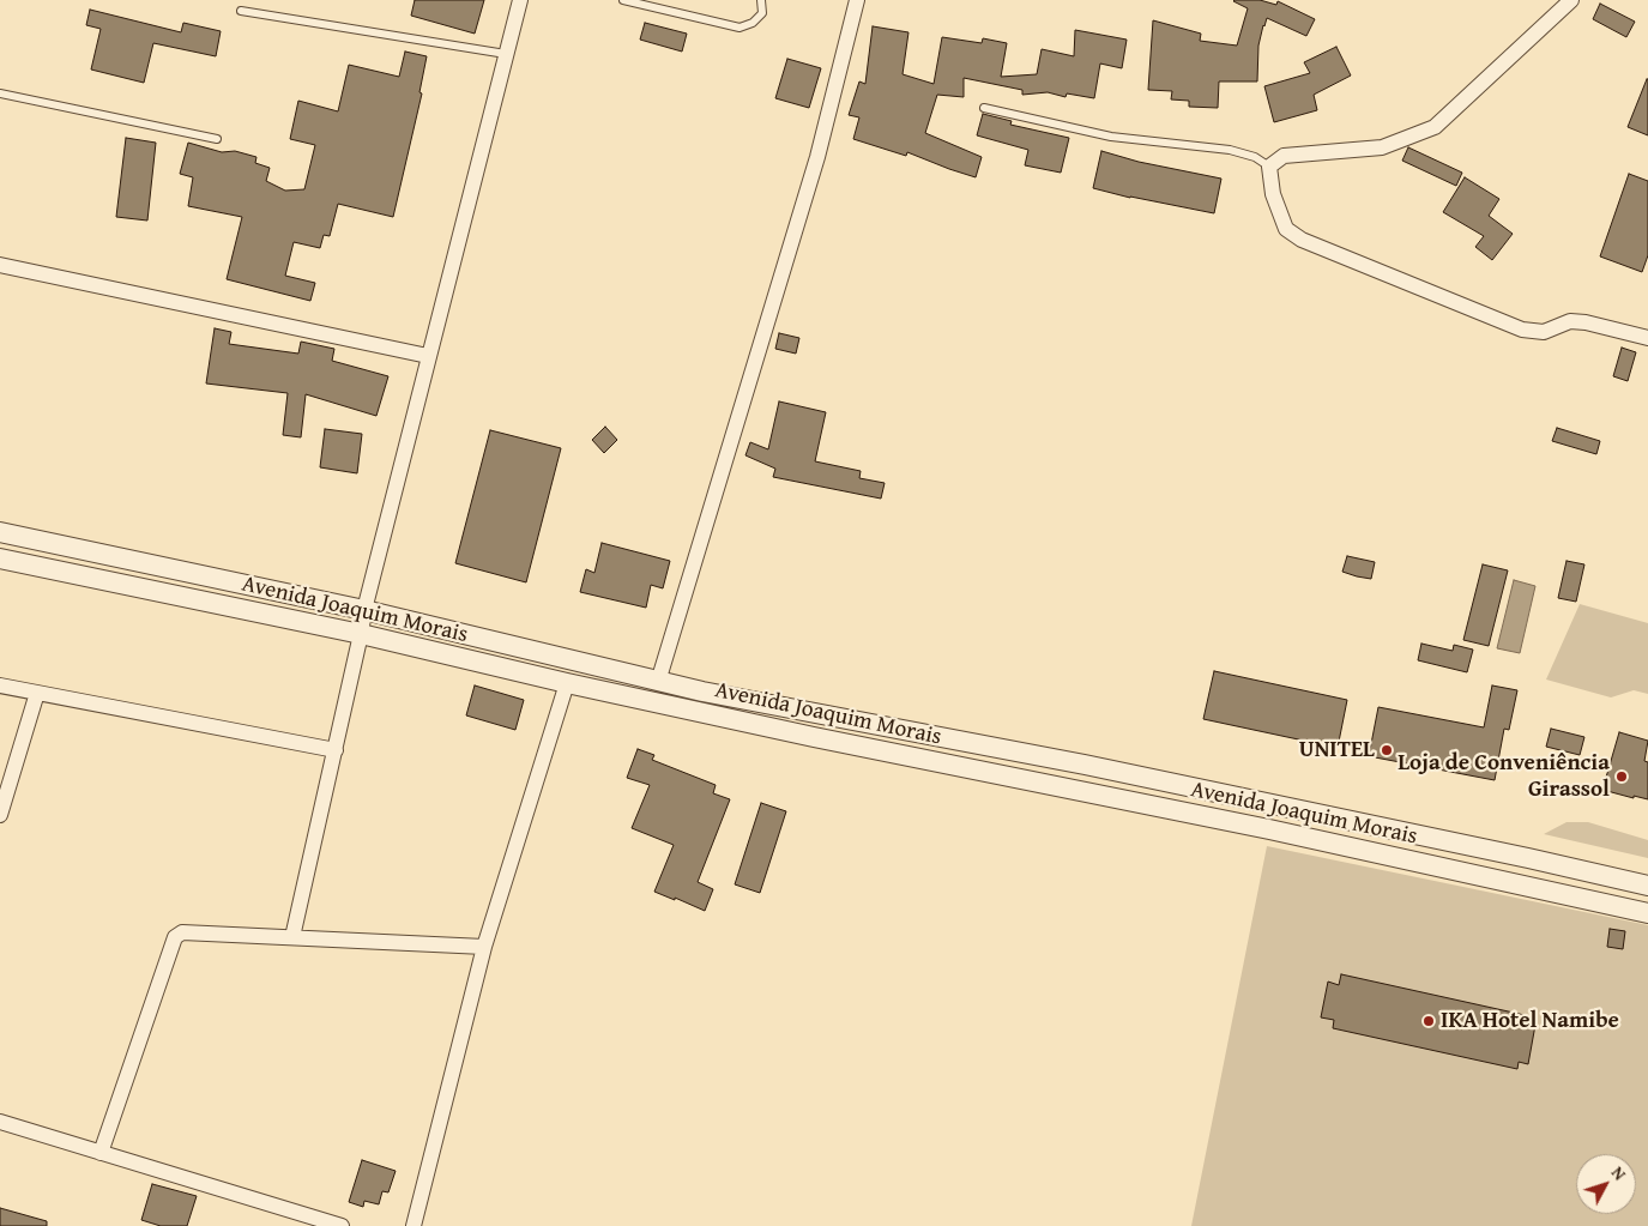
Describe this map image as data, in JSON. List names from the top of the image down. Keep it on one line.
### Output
{"streets":{"street":["Avenida Joaquim Morais"]},"places":["UNITEL","Loja de Conveniência Girassol","IKA Hotel Namibe"],"north":"top right"}
